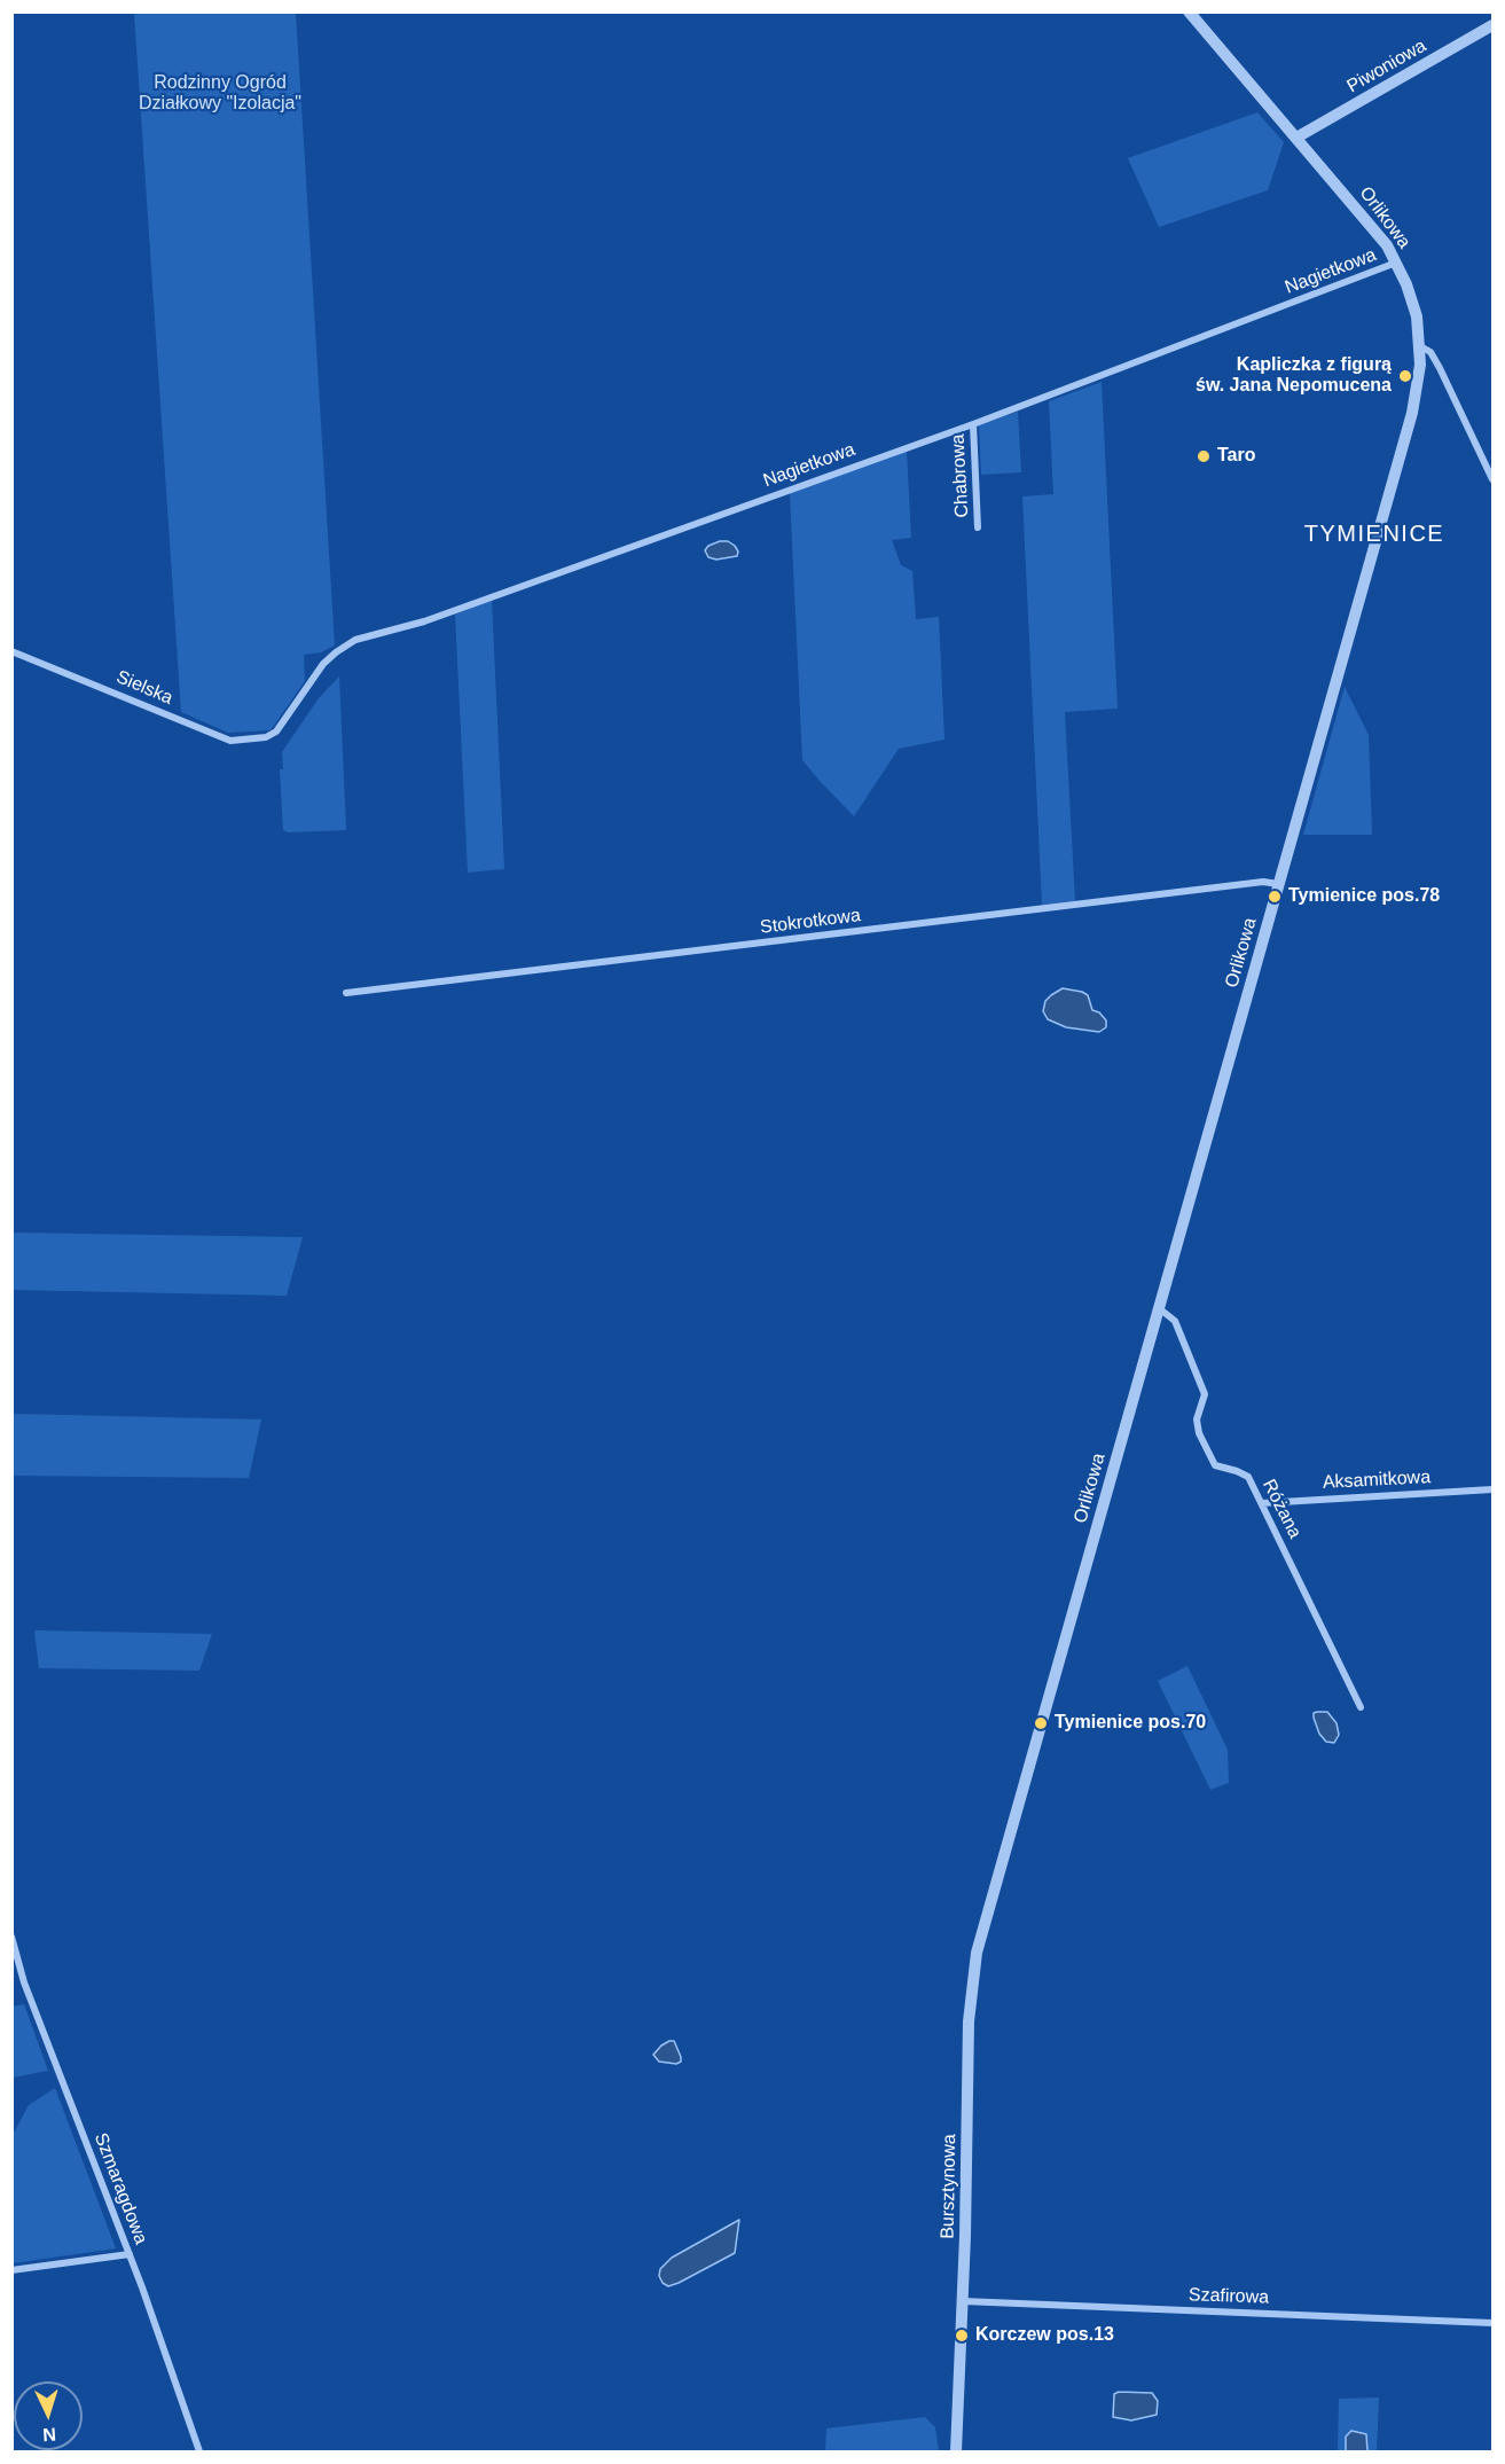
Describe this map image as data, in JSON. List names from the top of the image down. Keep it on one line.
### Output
{"streets":{"street":["Piwoniowa","Orlikowa","Nagietkowa","Chabrowa","Sielska","Stokrotkowa","Aksamitkowa","Różana","Bursztynowa","Szmaragdowa","Szafirowa"]},"crossings":[["Piwoniowa","Orlikowa"],["Orlikowa","Nagietkowa"],["Orlikowa","Stokrotkowa"],["Orlikowa","Różana"],["Orlikowa","Bursztynowa"],["Nagietkowa","Chabrowa"],["Nagietkowa","Sielska"],["Aksamitkowa","Różana"],["Bursztynowa","Szafirowa"]],"districts":["TYMIENICE"],"parks":["Rodzinny Ogród Działkowy \"Izolacja\""],"places":["Kapliczka z figurą św. Jana Nepomucena","Taro","Tymienice pos.78","Tymienice pos.70","Korczew pos.13"],"north":"bottom"}
